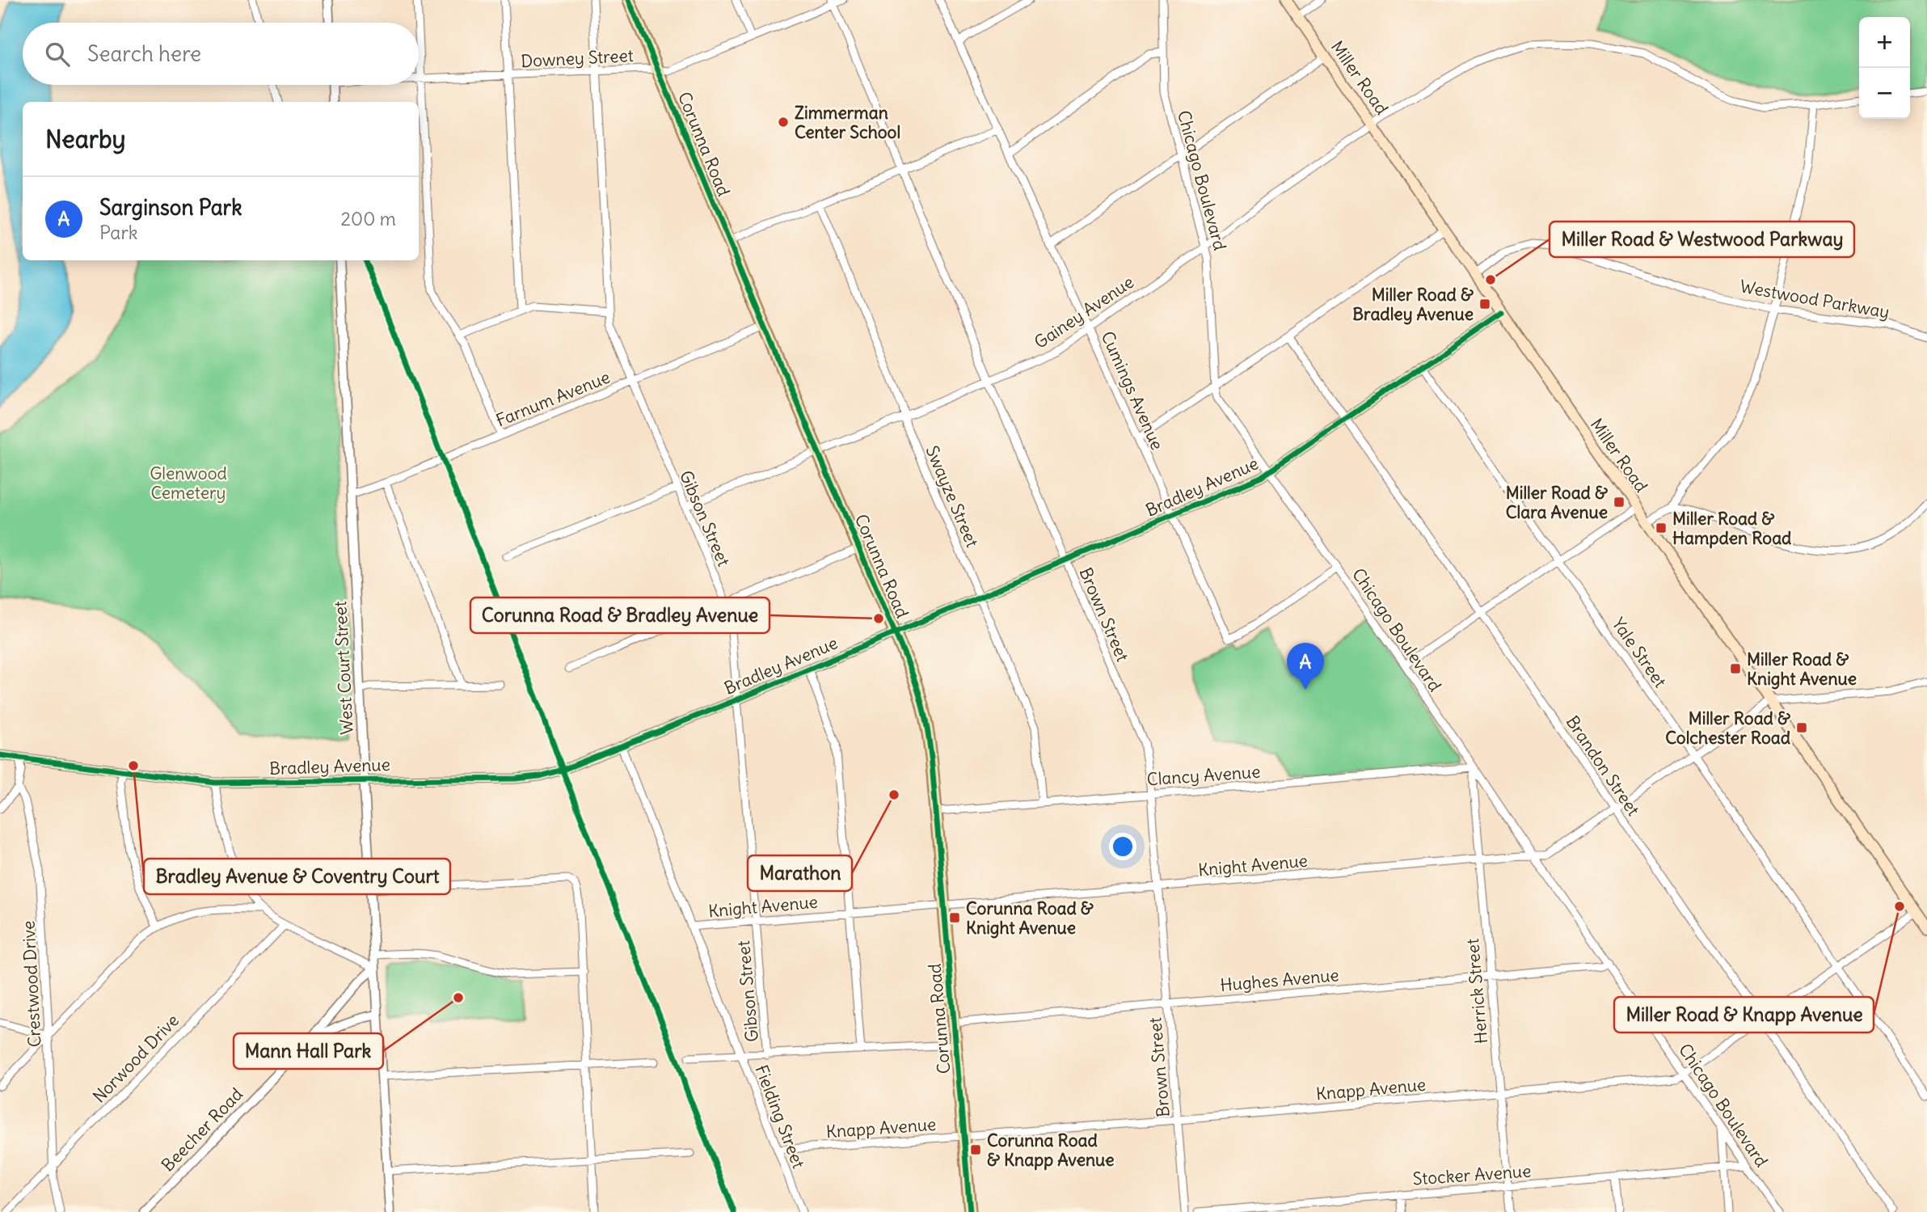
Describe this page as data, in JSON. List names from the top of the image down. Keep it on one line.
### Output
{"streets":{"main road":["Miller Road","Corunna Road"],"street":["Downey Street","Chicago Boulevard","Westwood Parkway","Gainey Avenue","Cumings Avenue","Farnum Avenue","Bradley Avenue","Swayze Street","Gibson Street","Brown Street","Yale Street","West Court Street","Brandon Street","Clancy Avenue","Knight Avenue","Hughes Avenue","Crestwood Drive","Herrick Street","Norwood Drive","Knapp Avenue","Fielding Street","Beecher Road","Stocker Avenue"]},"crossings":[["Downey Street","Corunna Road"],["Downey Street","Gibson Street"],["Downey Street","Brown Street"],["Miller Road","Westwood Parkway"],["Miller Road","Gainey Avenue"],["Miller Road","Bradley Avenue"],["Miller Road","Knight Avenue"],["Miller Road","Knapp Avenue"],["Corunna Road","Gainey Avenue"],["Corunna Road","Farnum Avenue"],["Corunna Road","Bradley Avenue"],["Corunna Road","Clancy Avenue"],["Corunna Road","Knight Avenue"],["Corunna Road","Hughes Avenue"],["Corunna Road","Knapp Avenue"],["Chicago Boulevard","Gainey Avenue"],["Chicago Boulevard","Cumings Avenue"],["Chicago Boulevard","Bradley Avenue"],["Chicago Boulevard","Clancy Avenue"],["Chicago Boulevard","Knight Avenue"],["Chicago Boulevard","Hughes Avenue"],["Chicago Boulevard","Herrick Street"],["Chicago Boulevard","Knapp Avenue"],["Chicago Boulevard","Stocker Avenue"],["Gainey Avenue","Cumings Avenue"],["Gainey Avenue","Swayze Street"],["Gainey Avenue","Gibson Street"],["Gainey Avenue","Brown Street"],["Cumings Avenue","Bradley Avenue"],["Farnum Avenue","Gibson Street"],["Farnum Avenue","West Court Street"],["Bradley Avenue","Swayze Street"],["Bradley Avenue","Gibson Street"],["Bradley Avenue","Brown Street"],["Bradley Avenue","Yale Street"],["Bradley Avenue","West Court Street"],["Bradley Avenue","Brandon Street"],["Bradley Avenue","Crestwood Drive"],["Bradley Avenue","Fielding Street"],["Swayze Street","Clancy Avenue"],["Gibson Street","Knight Avenue"],["Brown Street","Clancy Avenue"],["Brown Street","Knight Avenue"],["Brown Street","Hughes Avenue"],["Brown Street","Knapp Avenue"],["Yale Street","Knight Avenue"],["Yale Street","Knapp Avenue"],["West Court Street","Beecher Road"],["Brandon Street","Knight Avenue"],["Brandon Street","Knapp Avenue"],["Clancy Avenue","Herrick Street"],["Knight Avenue","Herrick Street"],["Knight Avenue","Fielding Street"],["Hughes Avenue","Herrick Street"],["Crestwood Drive","Norwood Drive"],["Herrick Street","Knapp Avenue"],["Herrick Street","Stocker Avenue"],["Knapp Avenue","Fielding Street"]],"parks":["Glenwood Cemetery"],"places":{"other":["Zimmerman Center School","Miller Road & Westwood Parkway","Corunna Road & Bradley Avenue","Bradley Avenue & Coventry Court","Marathon","Miller Road & Knapp Avenue","Mann Hall Park"],"transit":["Miller Road & Bradley Avenue","Miller Road & Clara Avenue","Miller Road & Hampden Road","Miller Road & Knight Avenue","Miller Road & Colchester Road","Corunna Road & Knight Avenue","Corunna Road & Knapp Avenue"]},"page":{"map_buttons":["+","−"],"search":"Search here","heading":"Nearby","list":[{"mark":"A","name":"Sarginson Park","note":"Park","value":"200 m"}],"pins":"A"}}
